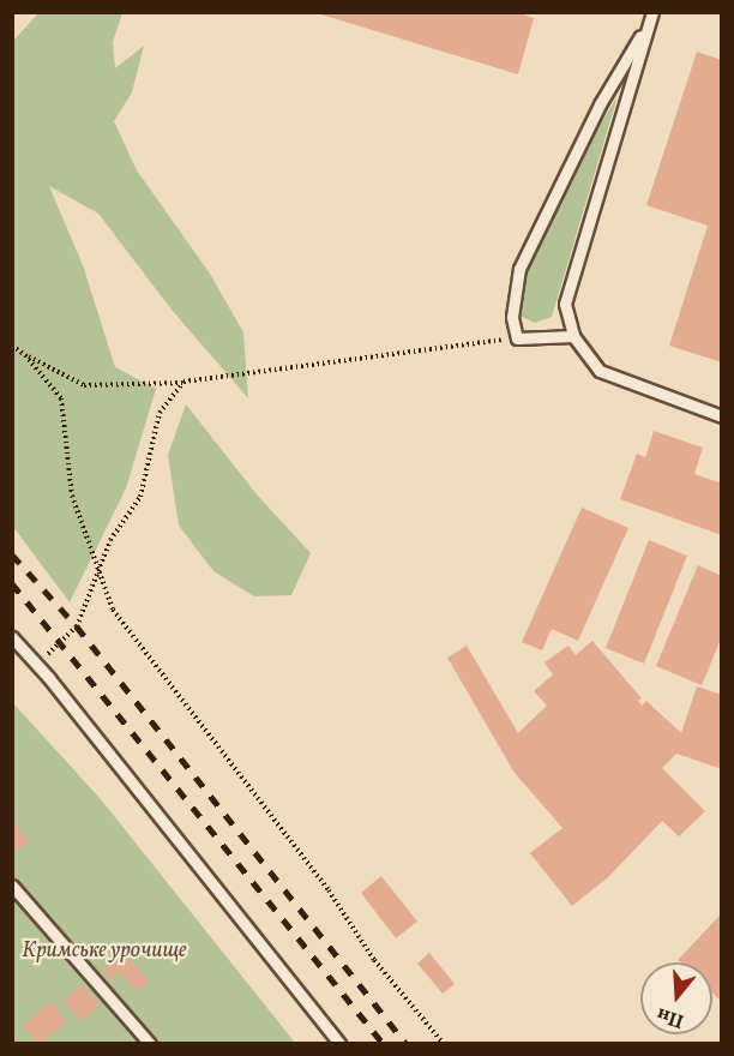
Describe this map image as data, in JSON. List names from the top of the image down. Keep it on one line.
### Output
{"parks":["Кримське урочище"],"north":"bottom"}
